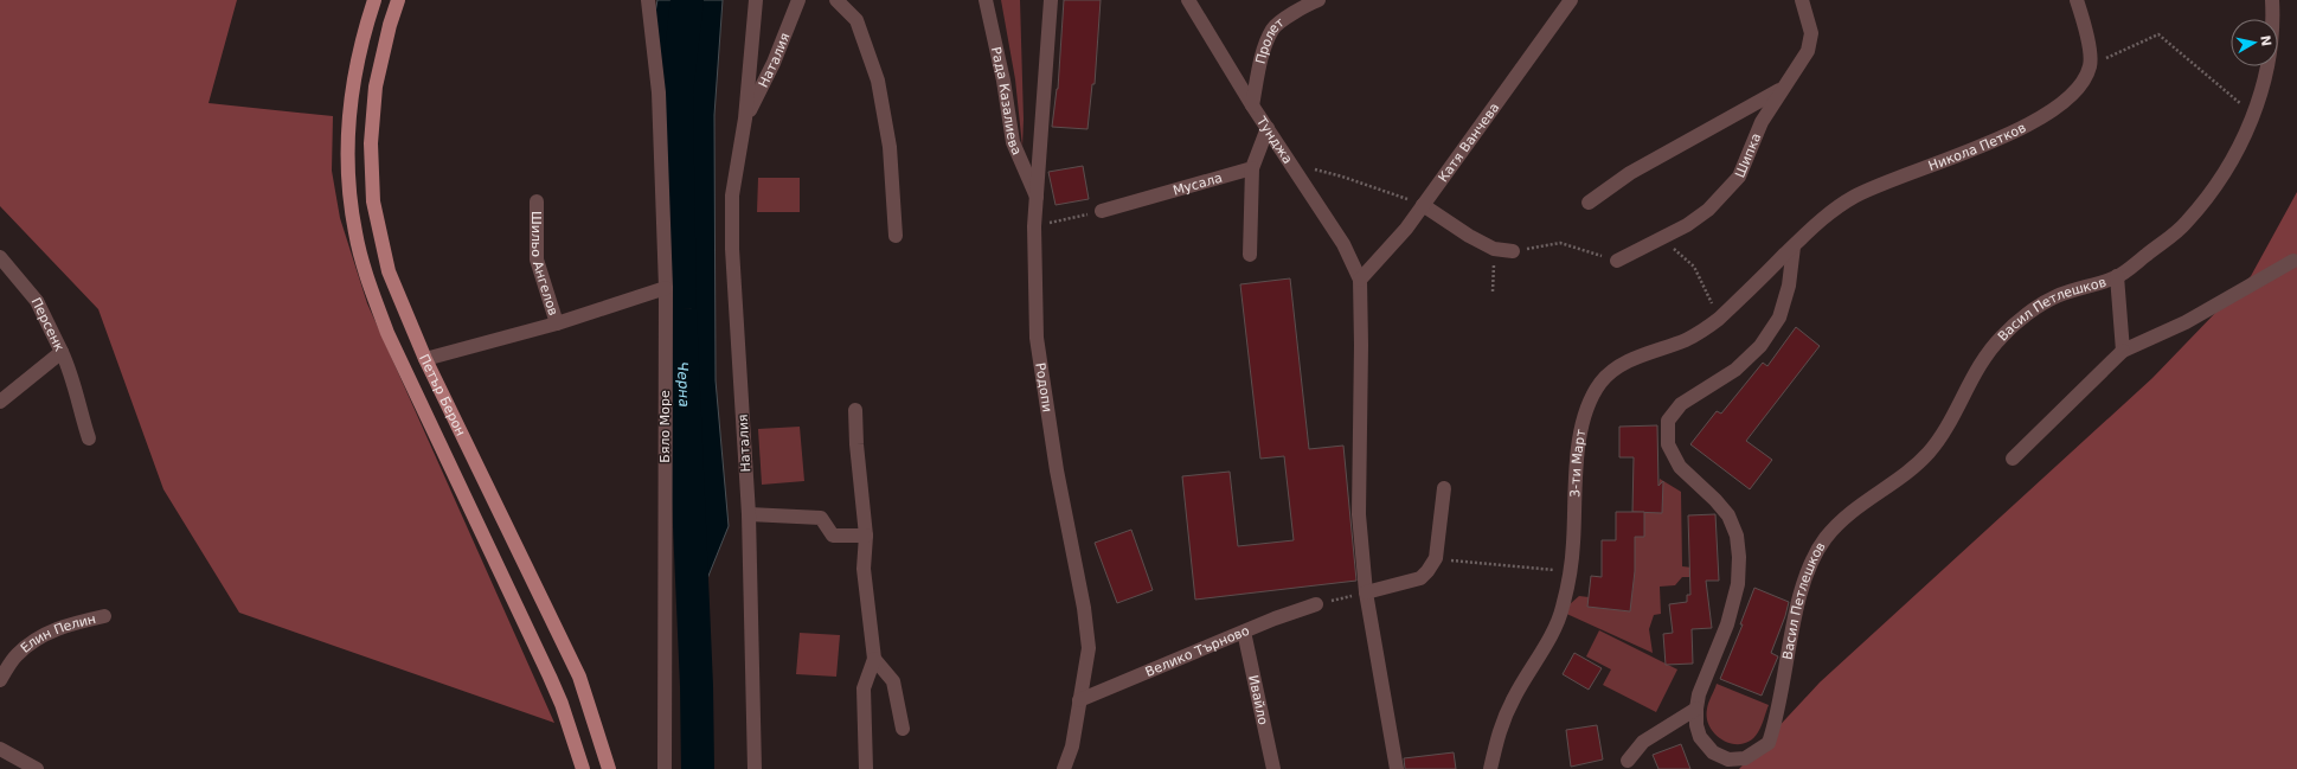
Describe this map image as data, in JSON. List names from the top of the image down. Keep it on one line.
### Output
{"streets":{"main road":["Петър Берон"],"street":["Пролет","Наталия","Рада Казалиева","Тунджа","Катя Ванчева","Никола Петков","Шипка","Мусала","Шильо Ангелов","Васил Петлешков","Персенк","Родопи","Бяло Море","3-ти Март","Елин Пелин","Велико Търново","Ивайло"]},"crossings":[["Пролет","Тунджа"],["Рада Казалиева","Родопи"],["Тунджа","Катя Ванчева"],["Никола Петков","Васил Петлешков"],["Никола Петков","3-ти Март"],["Шильо Ангелов","Петър Берон"],["Шильо Ангелов","Бяло Море"],["Васил Петлешков","3-ти Март"],["Родопи","Велико Търново"],["Велико Търново","Ивайло"]],"water":["Черна"],"north":"right"}
